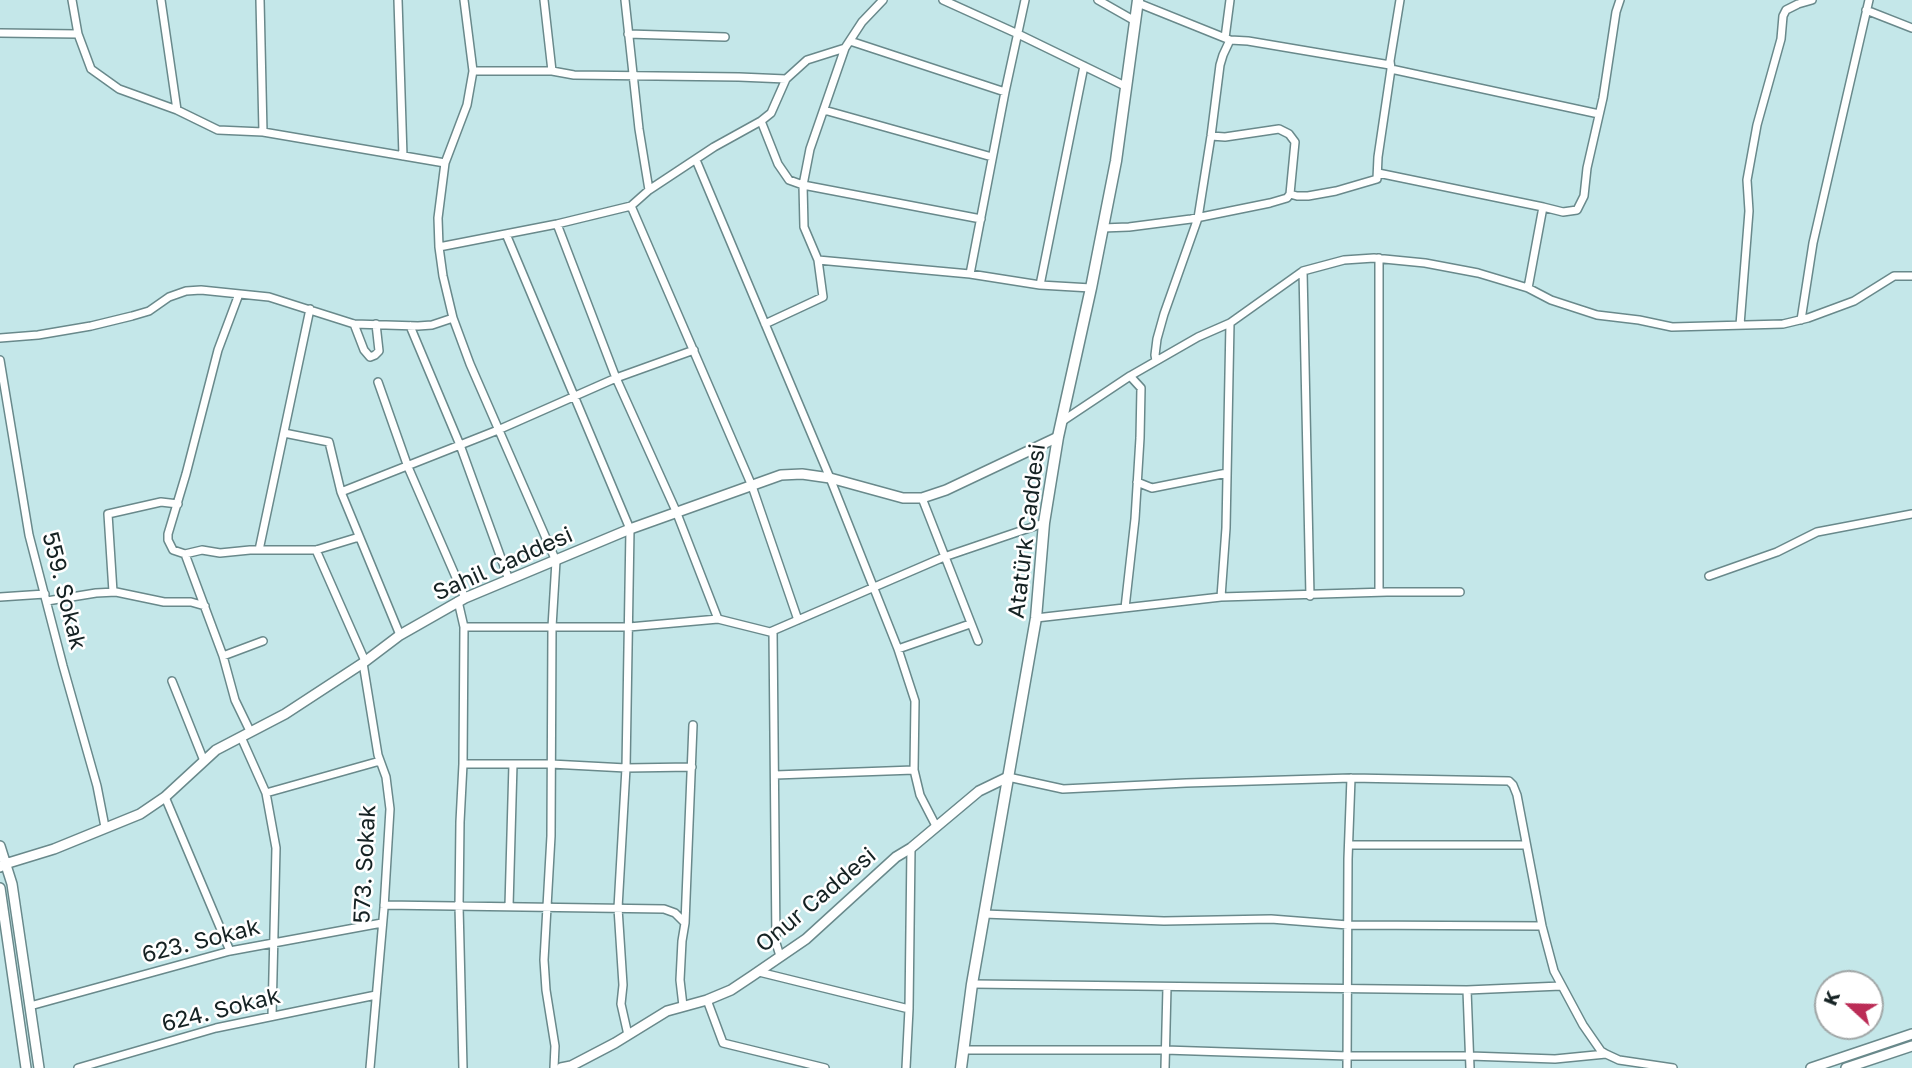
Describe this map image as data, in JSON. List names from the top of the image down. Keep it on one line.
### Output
{"streets":{"main road":["Atatürk Caddesi"],"street":["Sahil Caddesi","559. Sokak","573. Sokak","Onur Caddesi","623. Sokak","624. Sokak"]},"crossings":[["Atatürk Caddesi","Sahil Caddesi"],["Atatürk Caddesi","Onur Caddesi"],["Sahil Caddesi","559. Sokak"],["Sahil Caddesi","573. Sokak"],["573. Sokak","623. Sokak"],["573. Sokak","624. Sokak"]],"north":"left"}
